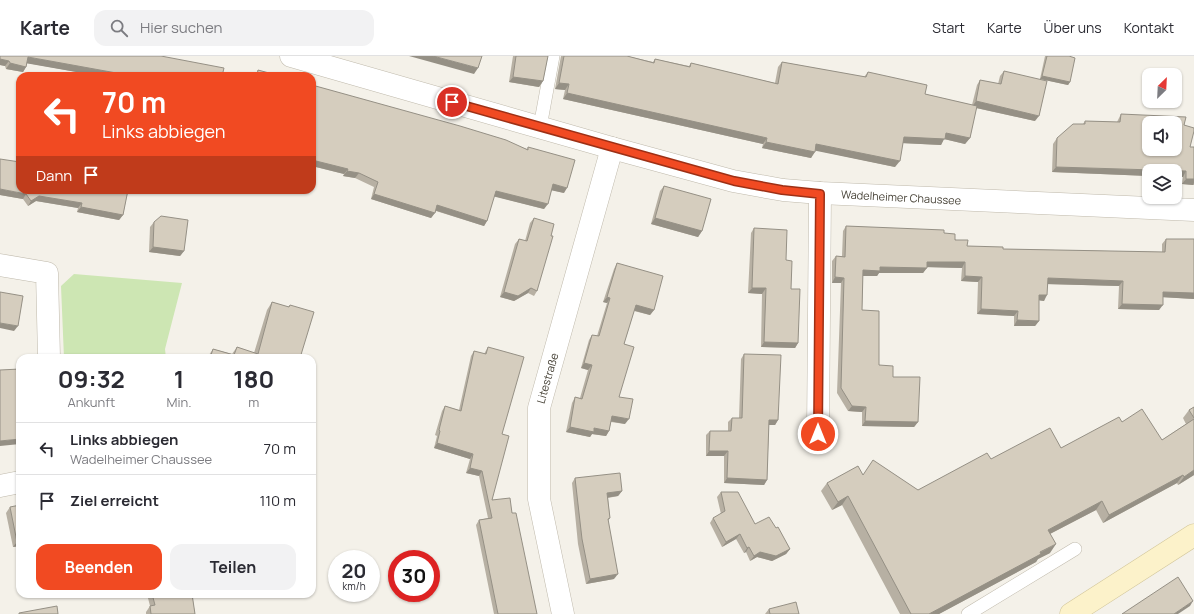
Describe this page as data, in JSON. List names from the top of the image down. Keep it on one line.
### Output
{"streets":{"street":["Wadelheimer Chaussee","Litestraße"]},"crossings":[["Wadelheimer Chaussee","Litestraße"]],"north":"top right","page":{"header":"Karte","search":"Hier suchen","nav":["Start","Karte","Über uns","Kontakt"],"turn":["70 m","Links abbiegen"],"then":"Dann","eta":["09:32","Ankunft","1","Min.","180","m"],"list":[{"name":"Links abbiegen","note":"Wadelheimer Chaussee","value":"70 m"},{"name":"Ziel erreicht","value":"110 m"}],"buttons":["Beenden","Teilen"],"speed":"20 km/h","limit":"30"}}
